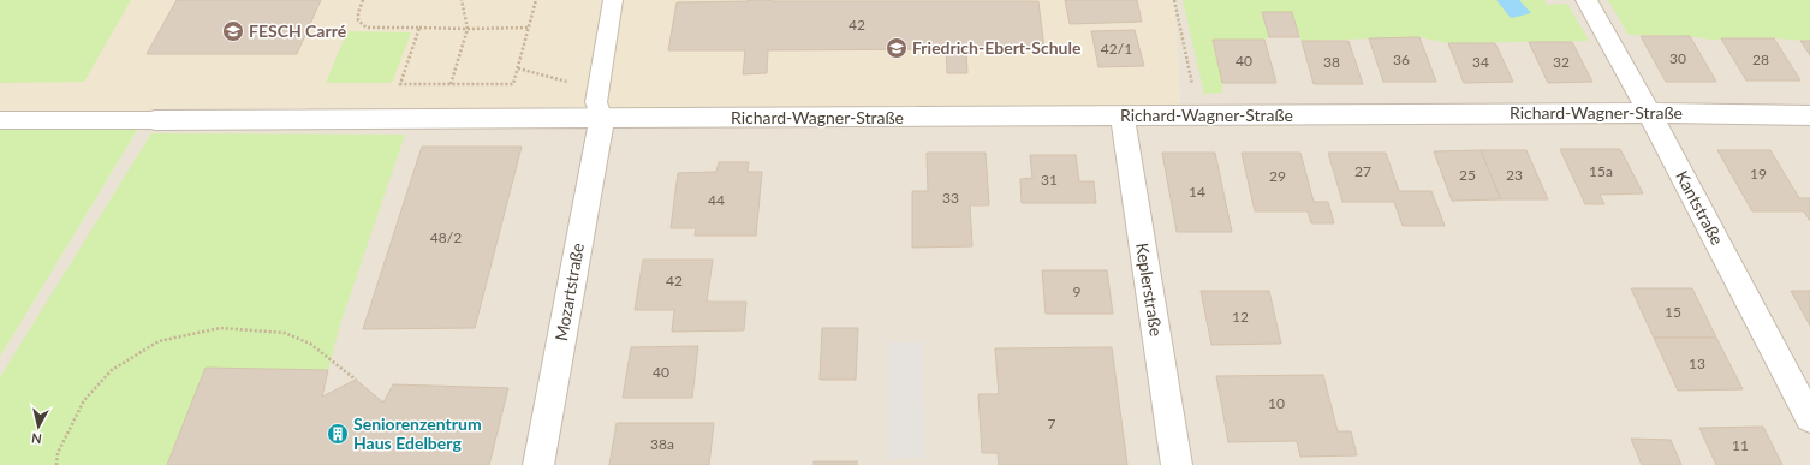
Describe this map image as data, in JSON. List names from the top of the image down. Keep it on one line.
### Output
{"streets":{"street":["Richard-Wagner-Straße","Kantstraße","Keplerstraße","Mozartstraße"]},"crossings":[["Richard-Wagner-Straße","Kantstraße"],["Richard-Wagner-Straße","Keplerstraße"],["Richard-Wagner-Straße","Mozartstraße"]],"places":{"school or university":["FESCH Carré","Friedrich-Ebert-Schule"],"building":["Seniorenzentrum Haus Edelberg"]},"house_numbers":["42","42/1","30","36","28","40","38","34","32","27","15a","19","25","23","29","31","14","33","44","48/2","42","9","15","12","13","40","10","7","38a","11"],"north":"bottom"}
